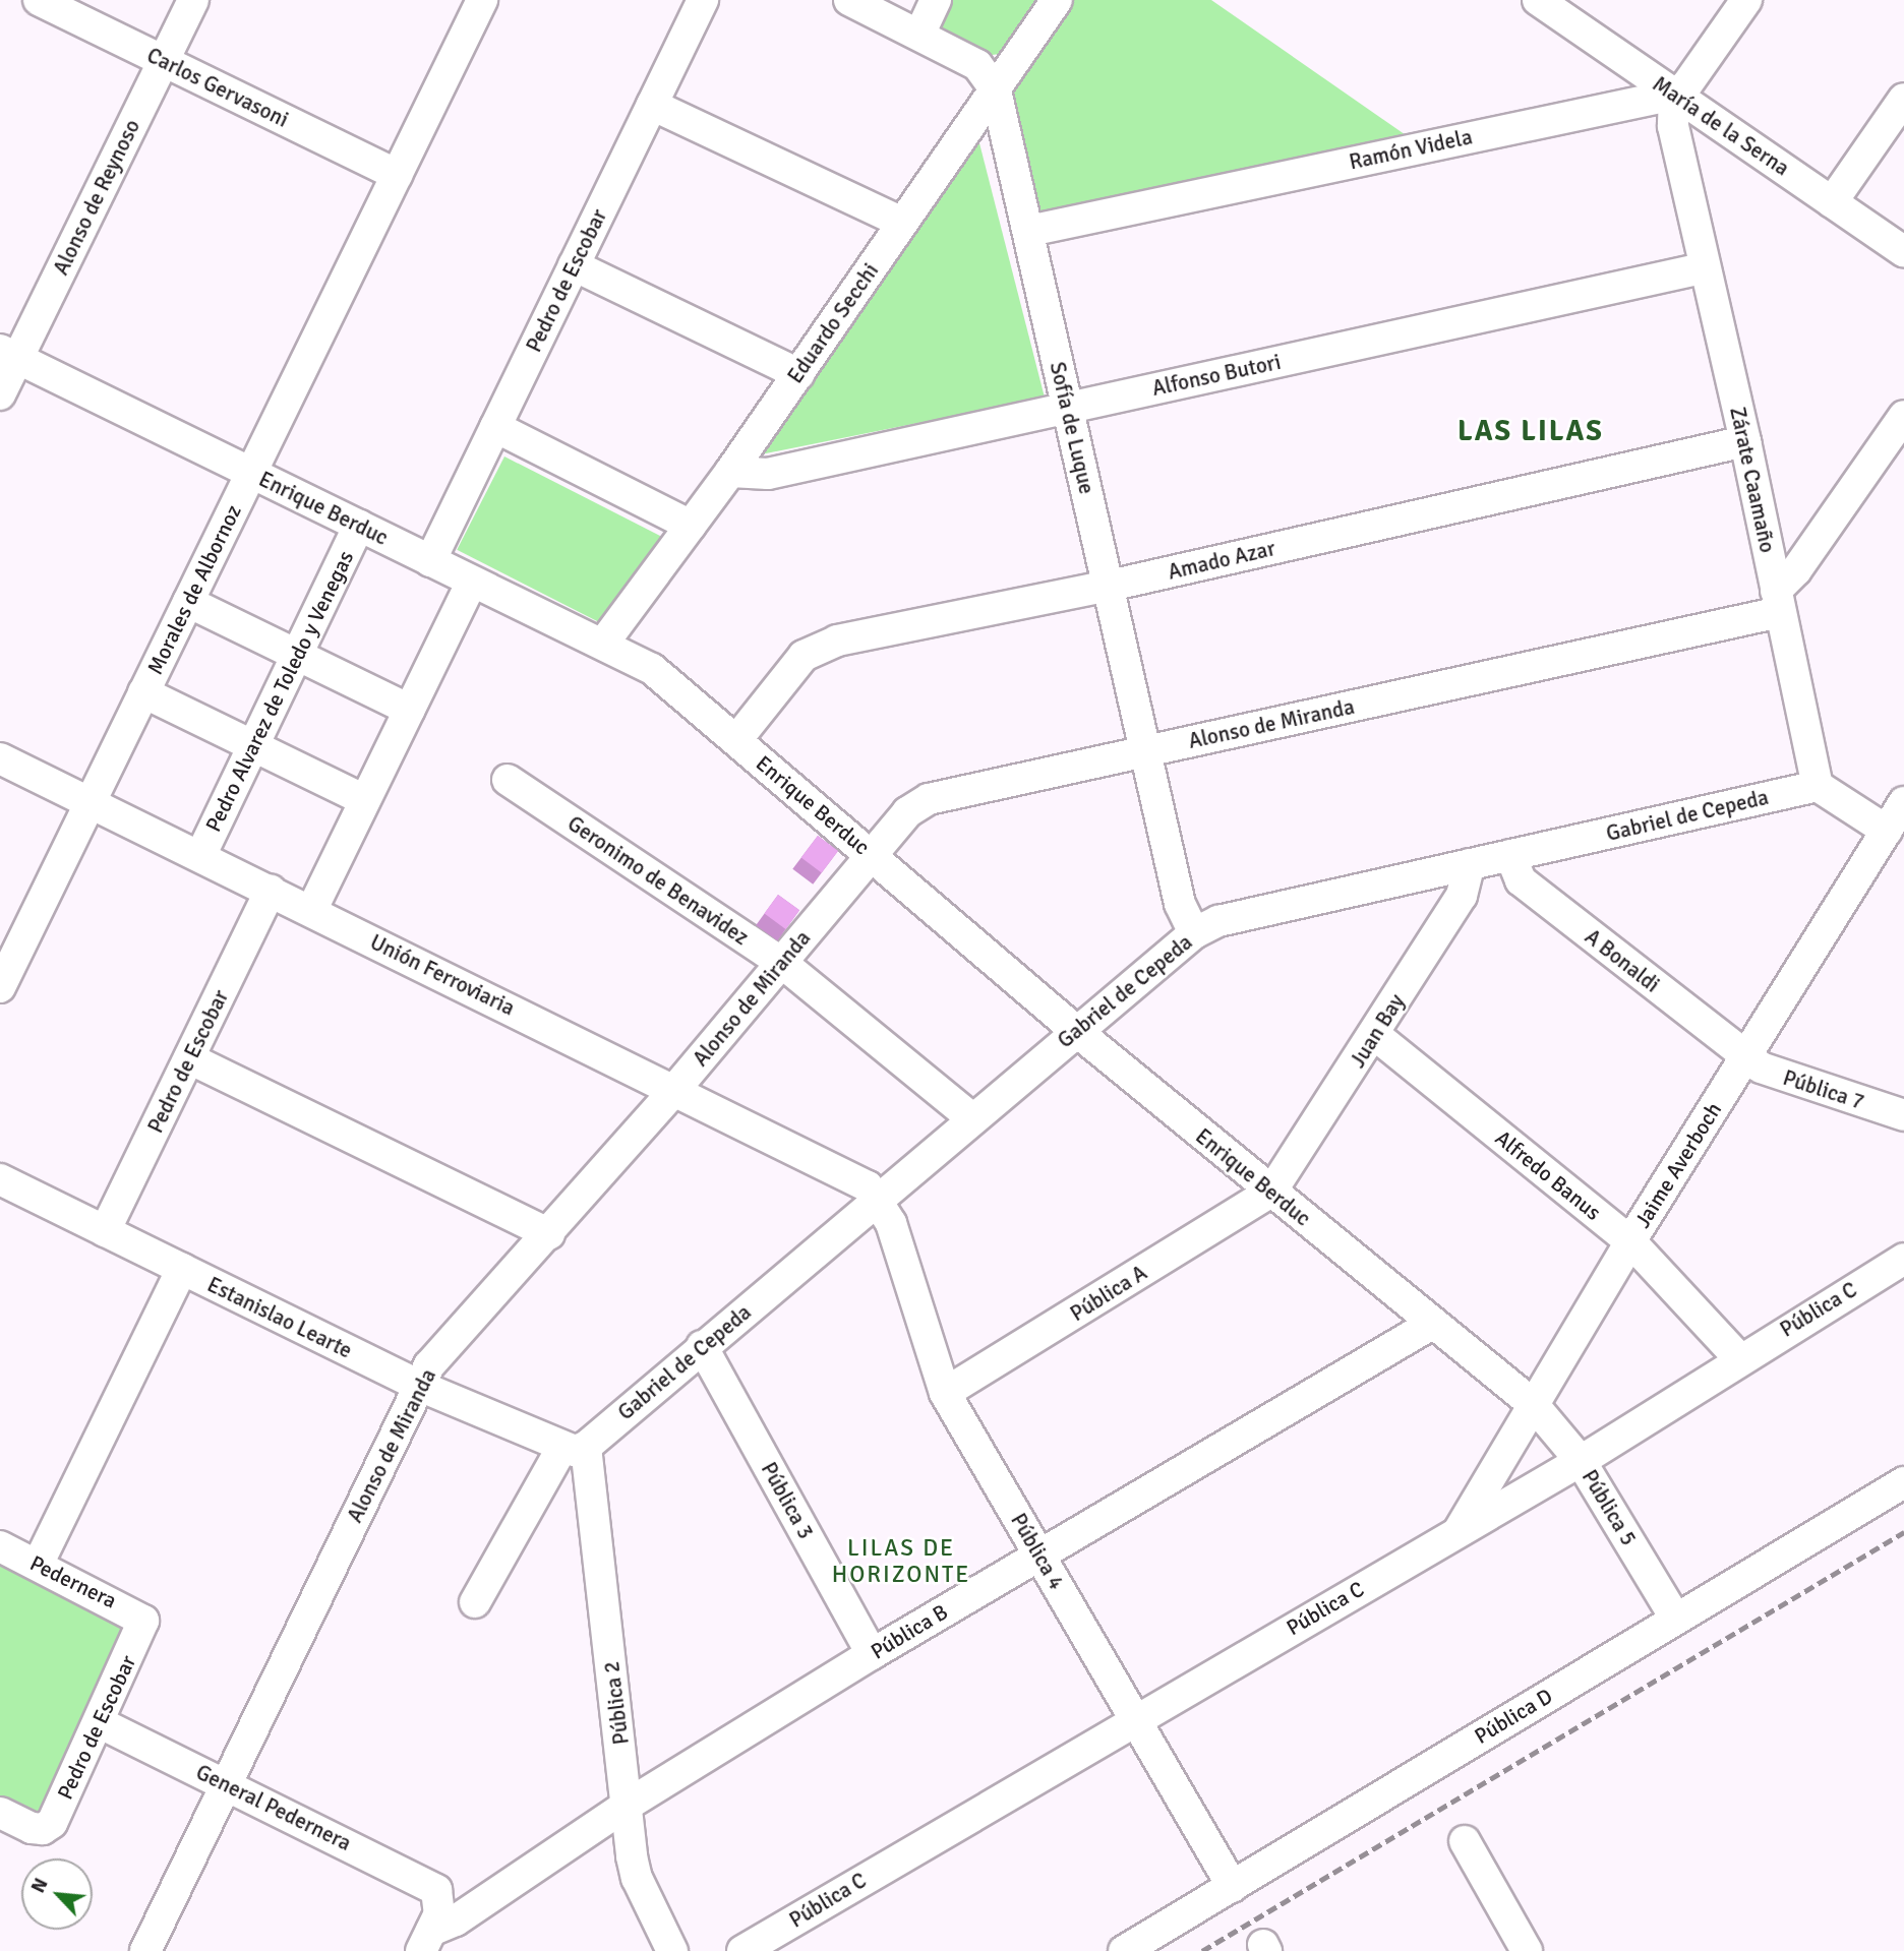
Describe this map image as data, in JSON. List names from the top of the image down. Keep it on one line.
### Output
{"streets":{"street":["Carlos Gervasoni","María de la Serna","Ramón Videla","Alonso de Reynoso","Pedro de Escobar","Eduardo Secchi","Alfonso Butori","Sofía de Luque","Zárate Caamaño","Enrique Berduc","Amado Azar","Morales de Albornoz","Pedro Alvarez de Toledo y Venegas","Alonso de Miranda","Gabriel de Cepeda","Geronimo de Benavidez","A Bonaldi","Unión Ferroviaria","Juan Bay","Pública 7","Jaime Averboch","Alfredo Banus","Pública A","Pública C","Estanislao Learte","Pública 3","Pública 5","Pública 4","Pedernera","Pública B","Pública 2","Pública D","General Pedernera"]},"crossings":[["Carlos Gervasoni","Alonso de Reynoso"],["Carlos Gervasoni","Morales de Albornoz"],["María de la Serna","Ramón Videla"],["María de la Serna","Zárate Caamaño"],["Ramón Videla","Sofía de Luque"],["Ramón Videla","Zárate Caamaño"],["Alonso de Reynoso","Enrique Berduc"],["Pedro de Escobar","Enrique Berduc"],["Pedro de Escobar","Unión Ferroviaria"],["Pedro de Escobar","Estanislao Learte"],["Pedro de Escobar","Pedernera"],["Pedro de Escobar","General Pedernera"],["Eduardo Secchi","Alfonso Butori"],["Eduardo Secchi","Sofía de Luque"],["Eduardo Secchi","Enrique Berduc"],["Alfonso Butori","Sofía de Luque"],["Alfonso Butori","Zárate Caamaño"],["Sofía de Luque","Amado Azar"],["Sofía de Luque","Alonso de Miranda"],["Sofía de Luque","Gabriel de Cepeda"],["Zárate Caamaño","Amado Azar"],["Zárate Caamaño","Alonso de Miranda"],["Zárate Caamaño","Gabriel de Cepeda"],["Enrique Berduc","Amado Azar"],["Enrique Berduc","Morales de Albornoz"],["Enrique Berduc","Pedro Alvarez de Toledo y Venegas"],["Enrique Berduc","Alonso de Miranda"],["Enrique Berduc","Gabriel de Cepeda"],["Enrique Berduc","Juan Bay"],["Enrique Berduc","Jaime Averboch"],["Enrique Berduc","Pública A"],["Enrique Berduc","Pública 5"],["Enrique Berduc","Pública B"],["Morales de Albornoz","Unión Ferroviaria"],["Pedro Alvarez de Toledo y Venegas","Unión Ferroviaria"],["Alonso de Miranda","Geronimo de Benavidez"],["Alonso de Miranda","Unión Ferroviaria"],["Alonso de Miranda","Estanislao Learte"],["Alonso de Miranda","General Pedernera"],["Gabriel de Cepeda","Geronimo de Benavidez"],["Gabriel de Cepeda","A Bonaldi"],["Gabriel de Cepeda","Unión Ferroviaria"],["Gabriel de Cepeda","Juan Bay"],["Gabriel de Cepeda","Estanislao Learte"],["Gabriel de Cepeda","Pública 3"],["Gabriel de Cepeda","Pública 4"],["Gabriel de Cepeda","Pública 2"],["A Bonaldi","Pública 7"],["A Bonaldi","Jaime Averboch"],["Unión Ferroviaria","Pública 4"],["Juan Bay","Alfredo Banus"],["Juan Bay","Pública A"],["Pública 7","Jaime Averboch"],["Jaime Averboch","Alfredo Banus"],["Jaime Averboch","Pública C"],["Jaime Averboch","Pública 5"],["Alfredo Banus","Pública C"],["Pública A","Pública 4"],["Pública C","Pública 5"],["Pública C","Pública 4"],["Estanislao Learte","Pública 2"],["Pública 3","Pública B"],["Pública 5","Pública D"],["Pública 4","Pública B"],["Pública 4","Pública D"],["Pública B","Pública 2"],["Pública B","General Pedernera"]],"districts":["LAS LILAS","LILAS DE HORIZONTE"],"north":"top left"}
